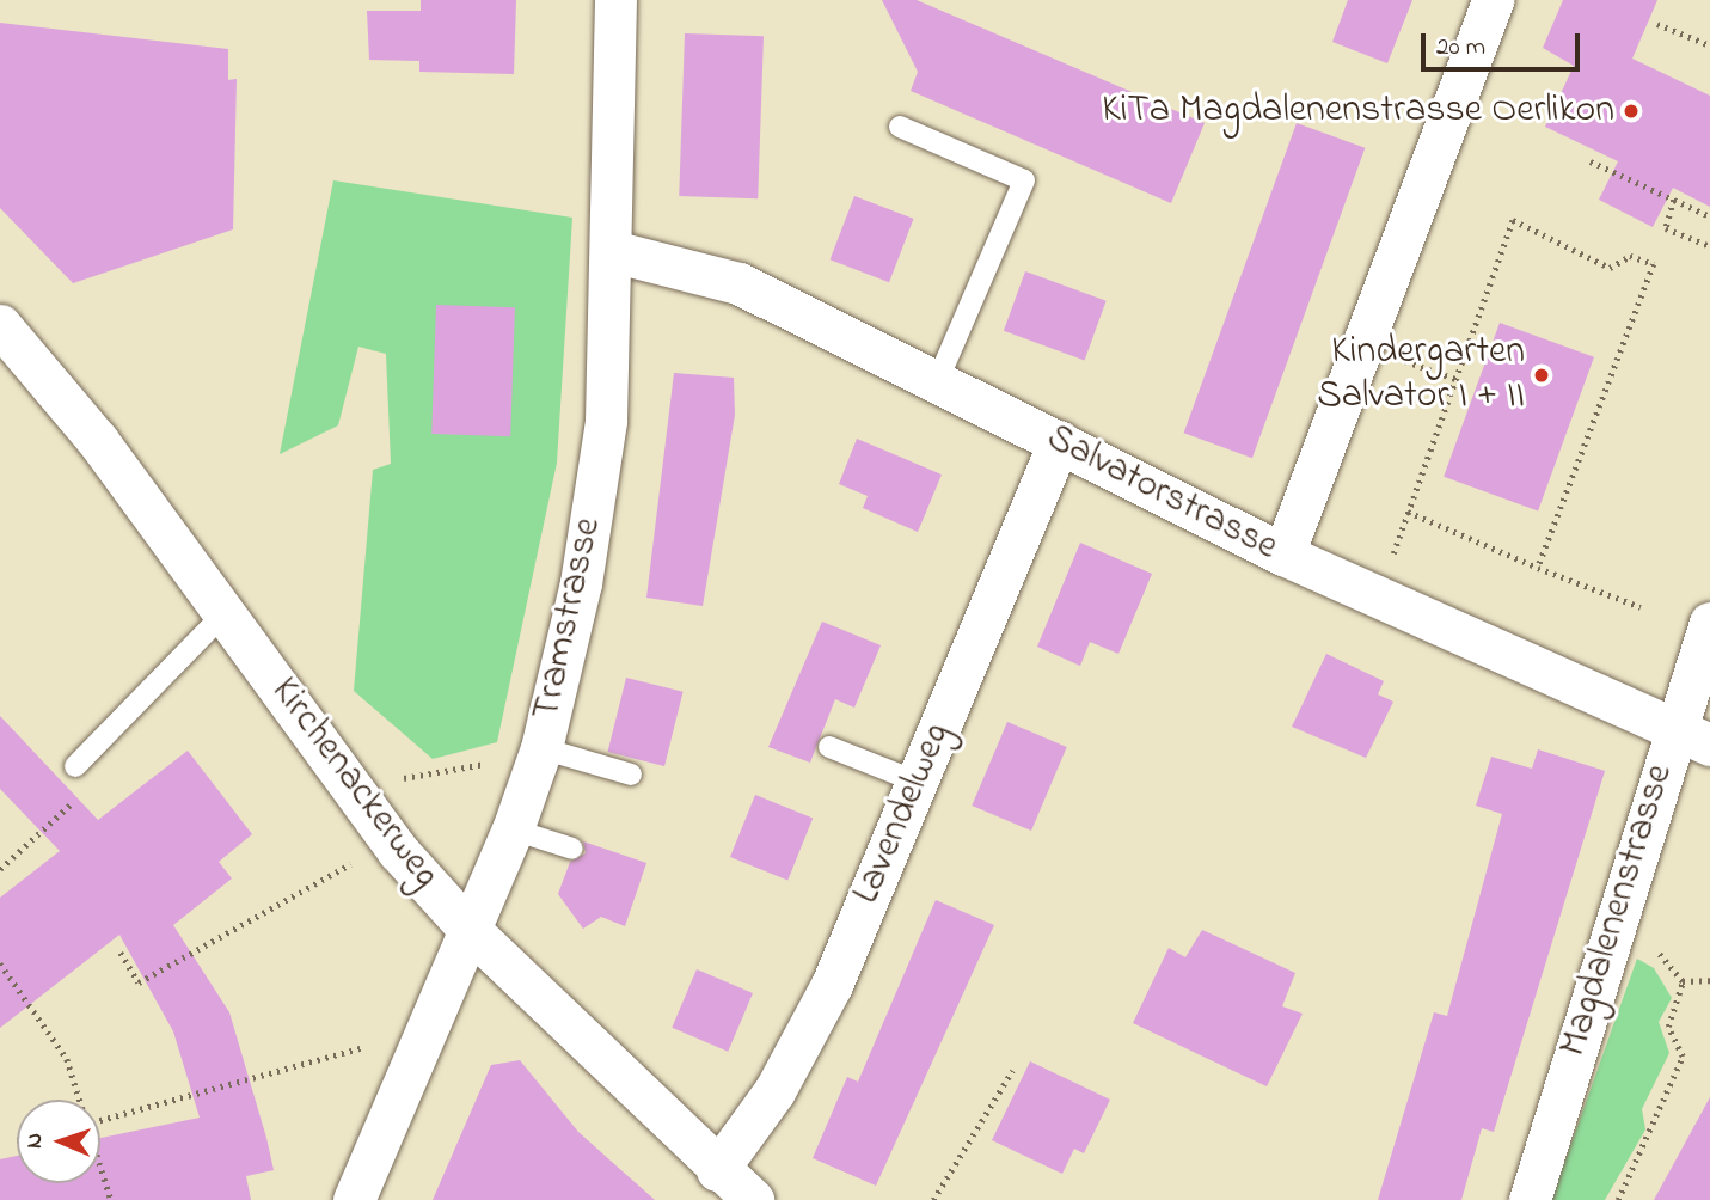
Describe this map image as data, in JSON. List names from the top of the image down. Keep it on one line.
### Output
{"streets":{"street":["Salvatorstrasse","Tramstrasse","Kirchenackerweg","Lavendelweg","Magdalenenstrasse"]},"crossings":[["Salvatorstrasse","Tramstrasse"],["Salvatorstrasse","Lavendelweg"],["Salvatorstrasse","Magdalenenstrasse"],["Tramstrasse","Kirchenackerweg"],["Kirchenackerweg","Lavendelweg"]],"places":["KiTa Magdalenenstrasse Oerlikon","Kindergarten Salvator I + II"],"scale_bar":"20 m","north":"left"}
